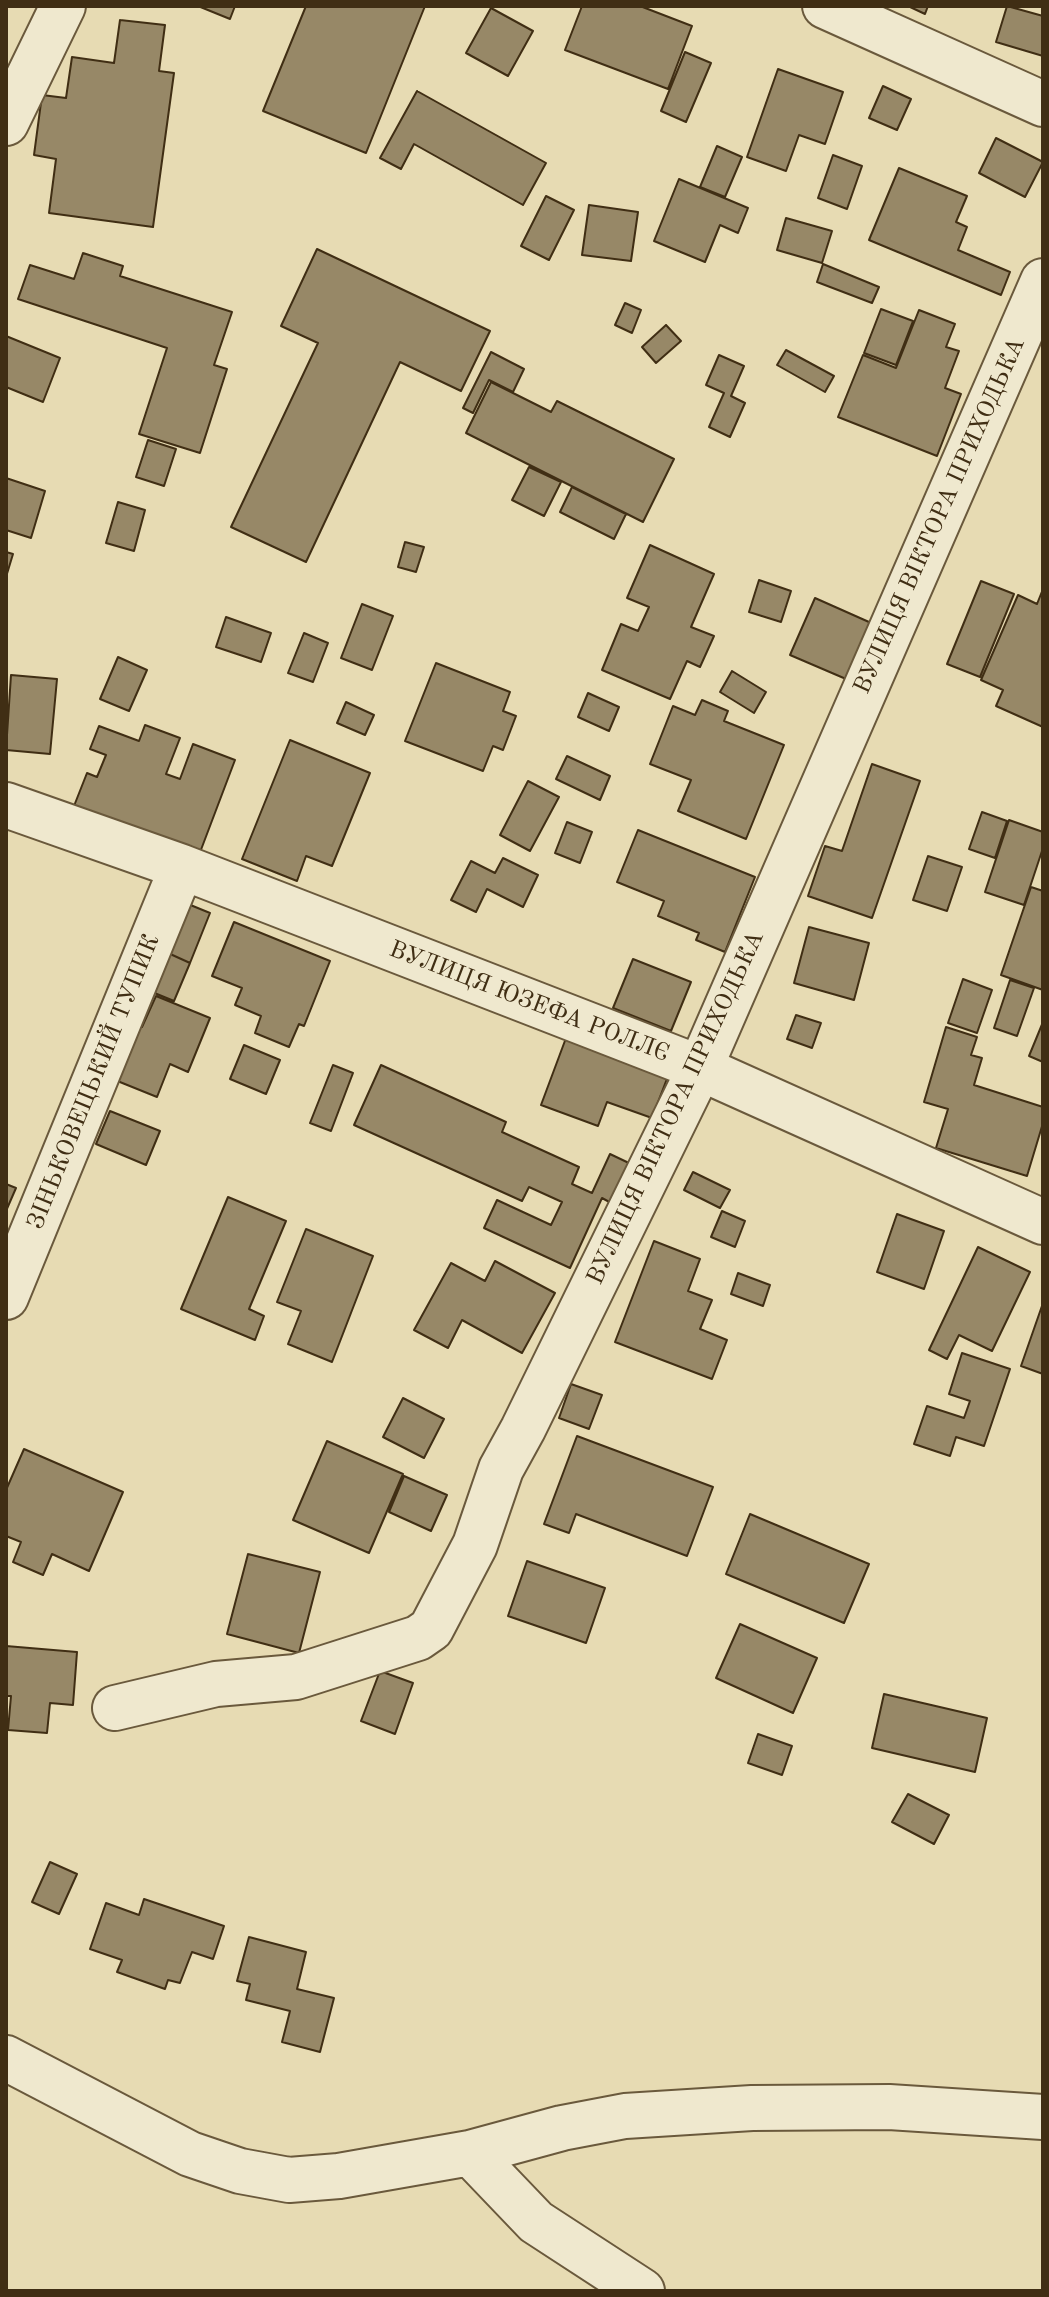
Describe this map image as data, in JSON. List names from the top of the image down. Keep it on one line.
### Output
{"streets":{"street":["ВУЛИЦЯ ВІКТОРА ПРИХОДЬКА","ВУЛИЦЯ ЮЗЕФА РОЛЛЄ","ЗІНЬКОВЕЦЬКИЙ ТУПИК"]},"crossings":[["ВУЛИЦЯ ВІКТОРА ПРИХОДЬКА","ВУЛИЦЯ ЮЗЕФА РОЛЛЄ"],["ВУЛИЦЯ ЮЗЕФА РОЛЛЄ","ЗІНЬКОВЕЦЬКИЙ ТУПИК"]]}
